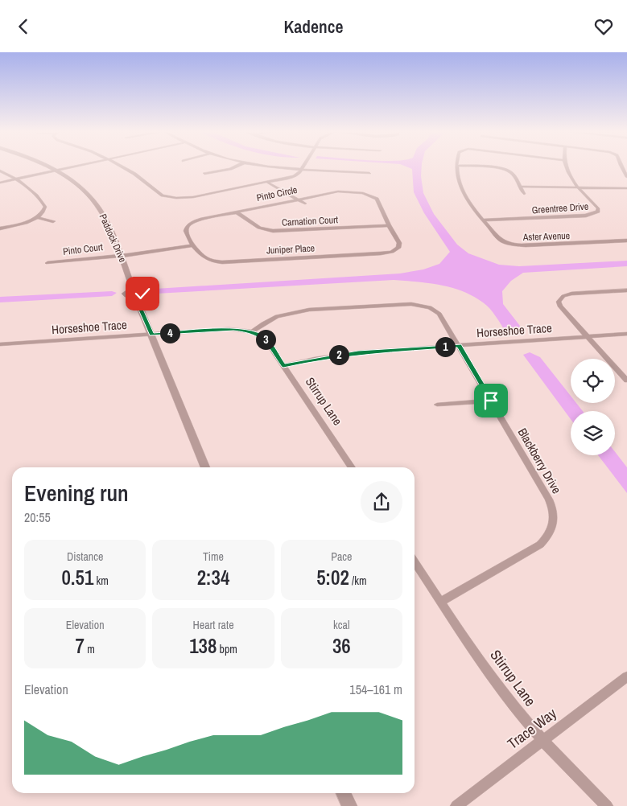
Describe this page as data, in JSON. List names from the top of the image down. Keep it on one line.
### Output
{"streets":{"street":["Pinto Circle","Greentree Drive","Carnation Court","Aster Avenue","Paddock Drive","Pinto Court","Juniper Place","Horseshoe Trace","Stirrup Lane","Blackberry Drive","Trace Way"]},"crossings":[["Pinto Circle","Carnation Court"],["Pinto Circle","Juniper Place"],["Greentree Drive","Aster Avenue"],["Paddock Drive","Pinto Court"],["Paddock Drive","Horseshoe Trace"],["Horseshoe Trace","Stirrup Lane"],["Horseshoe Trace","Blackberry Drive"],["Stirrup Lane","Blackberry Drive"],["Stirrup Lane","Trace Way"]],"page":{"header":"Kadence","pins":["4","3","1","2"],"heading":["Evening run","20:55"],"stats":[["Distance","0.51 km"],["Time","2:34"],["Pace","5:02 /km"],["Elevation","7 m"],["Heart rate","138 bpm"],["kcal","36"]],"chart":["Elevation","154–161 m"]}}
